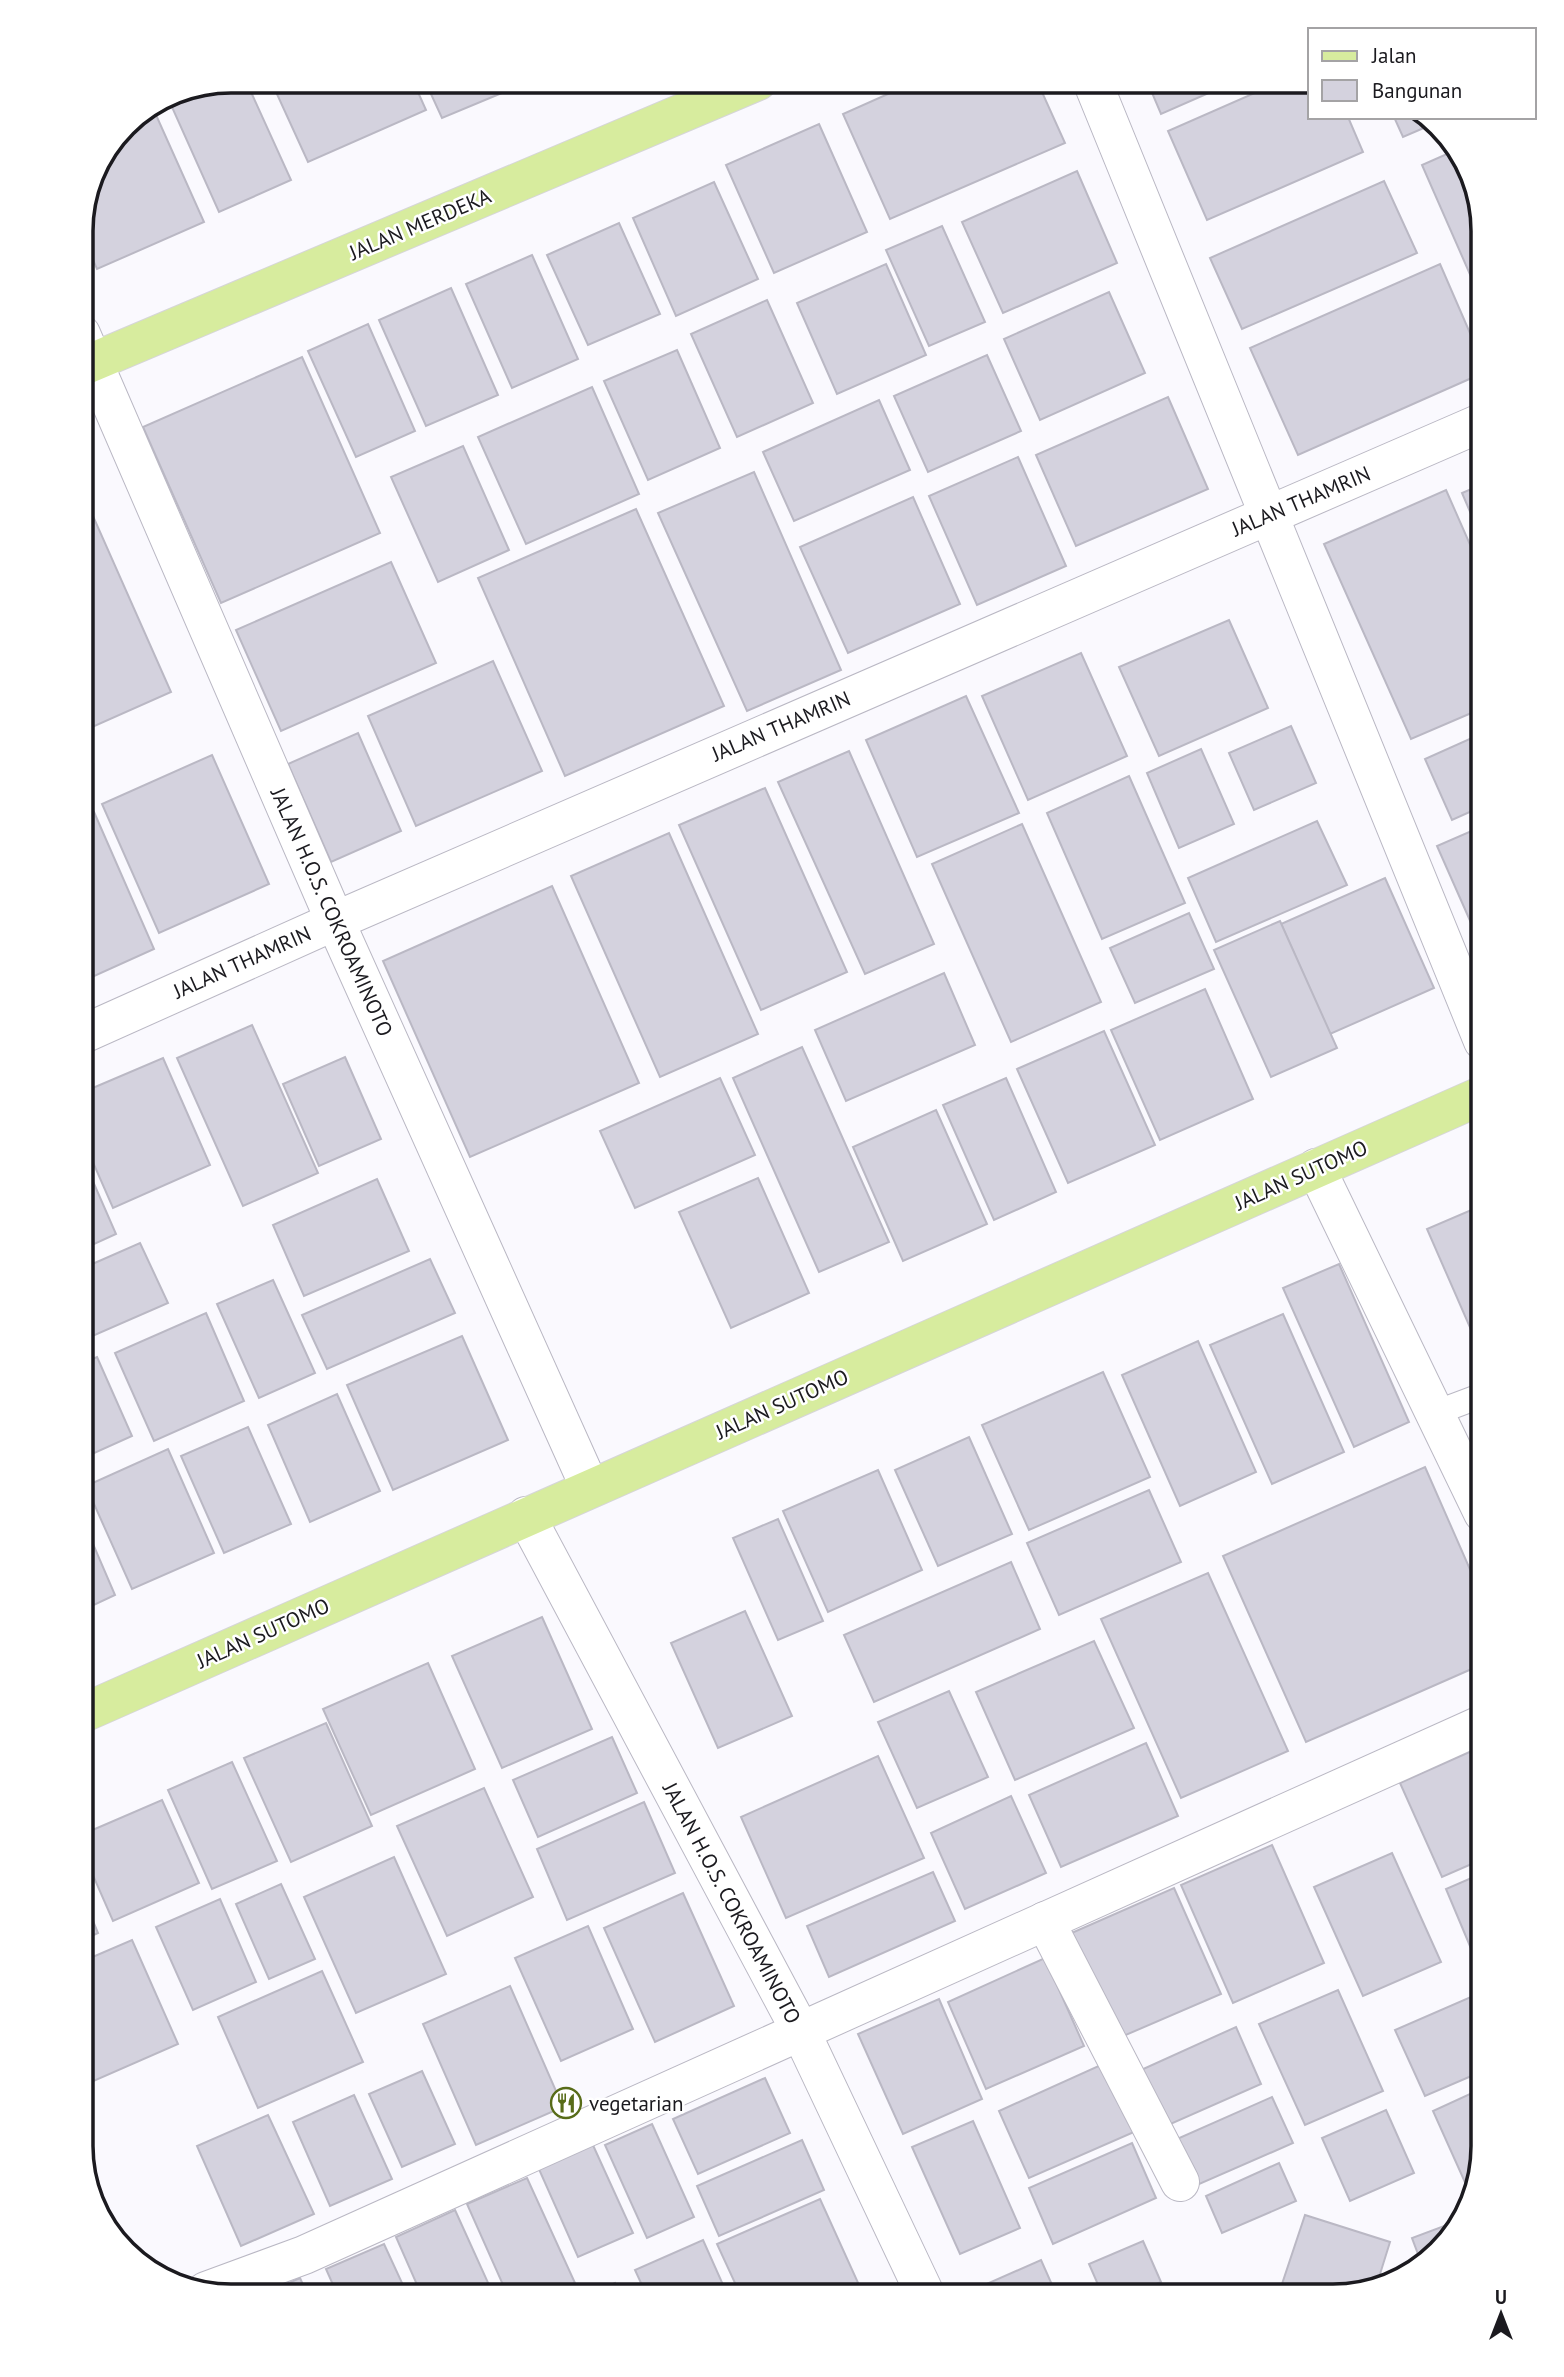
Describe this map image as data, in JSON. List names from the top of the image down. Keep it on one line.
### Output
{"streets":{"main road":["JALAN MERDEKA","JALAN SUTOMO"],"street":["JALAN THAMRIN","JALAN H.O.S. COKROAMINOTO"]},"crossings":[["JALAN THAMRIN","JALAN H.O.S. COKROAMINOTO"],["JALAN H.O.S. COKROAMINOTO","JALAN SUTOMO"]],"places":{"restaurant":["vegetarian"]},"legend":["Jalan","Bangunan"],"north":"top"}
